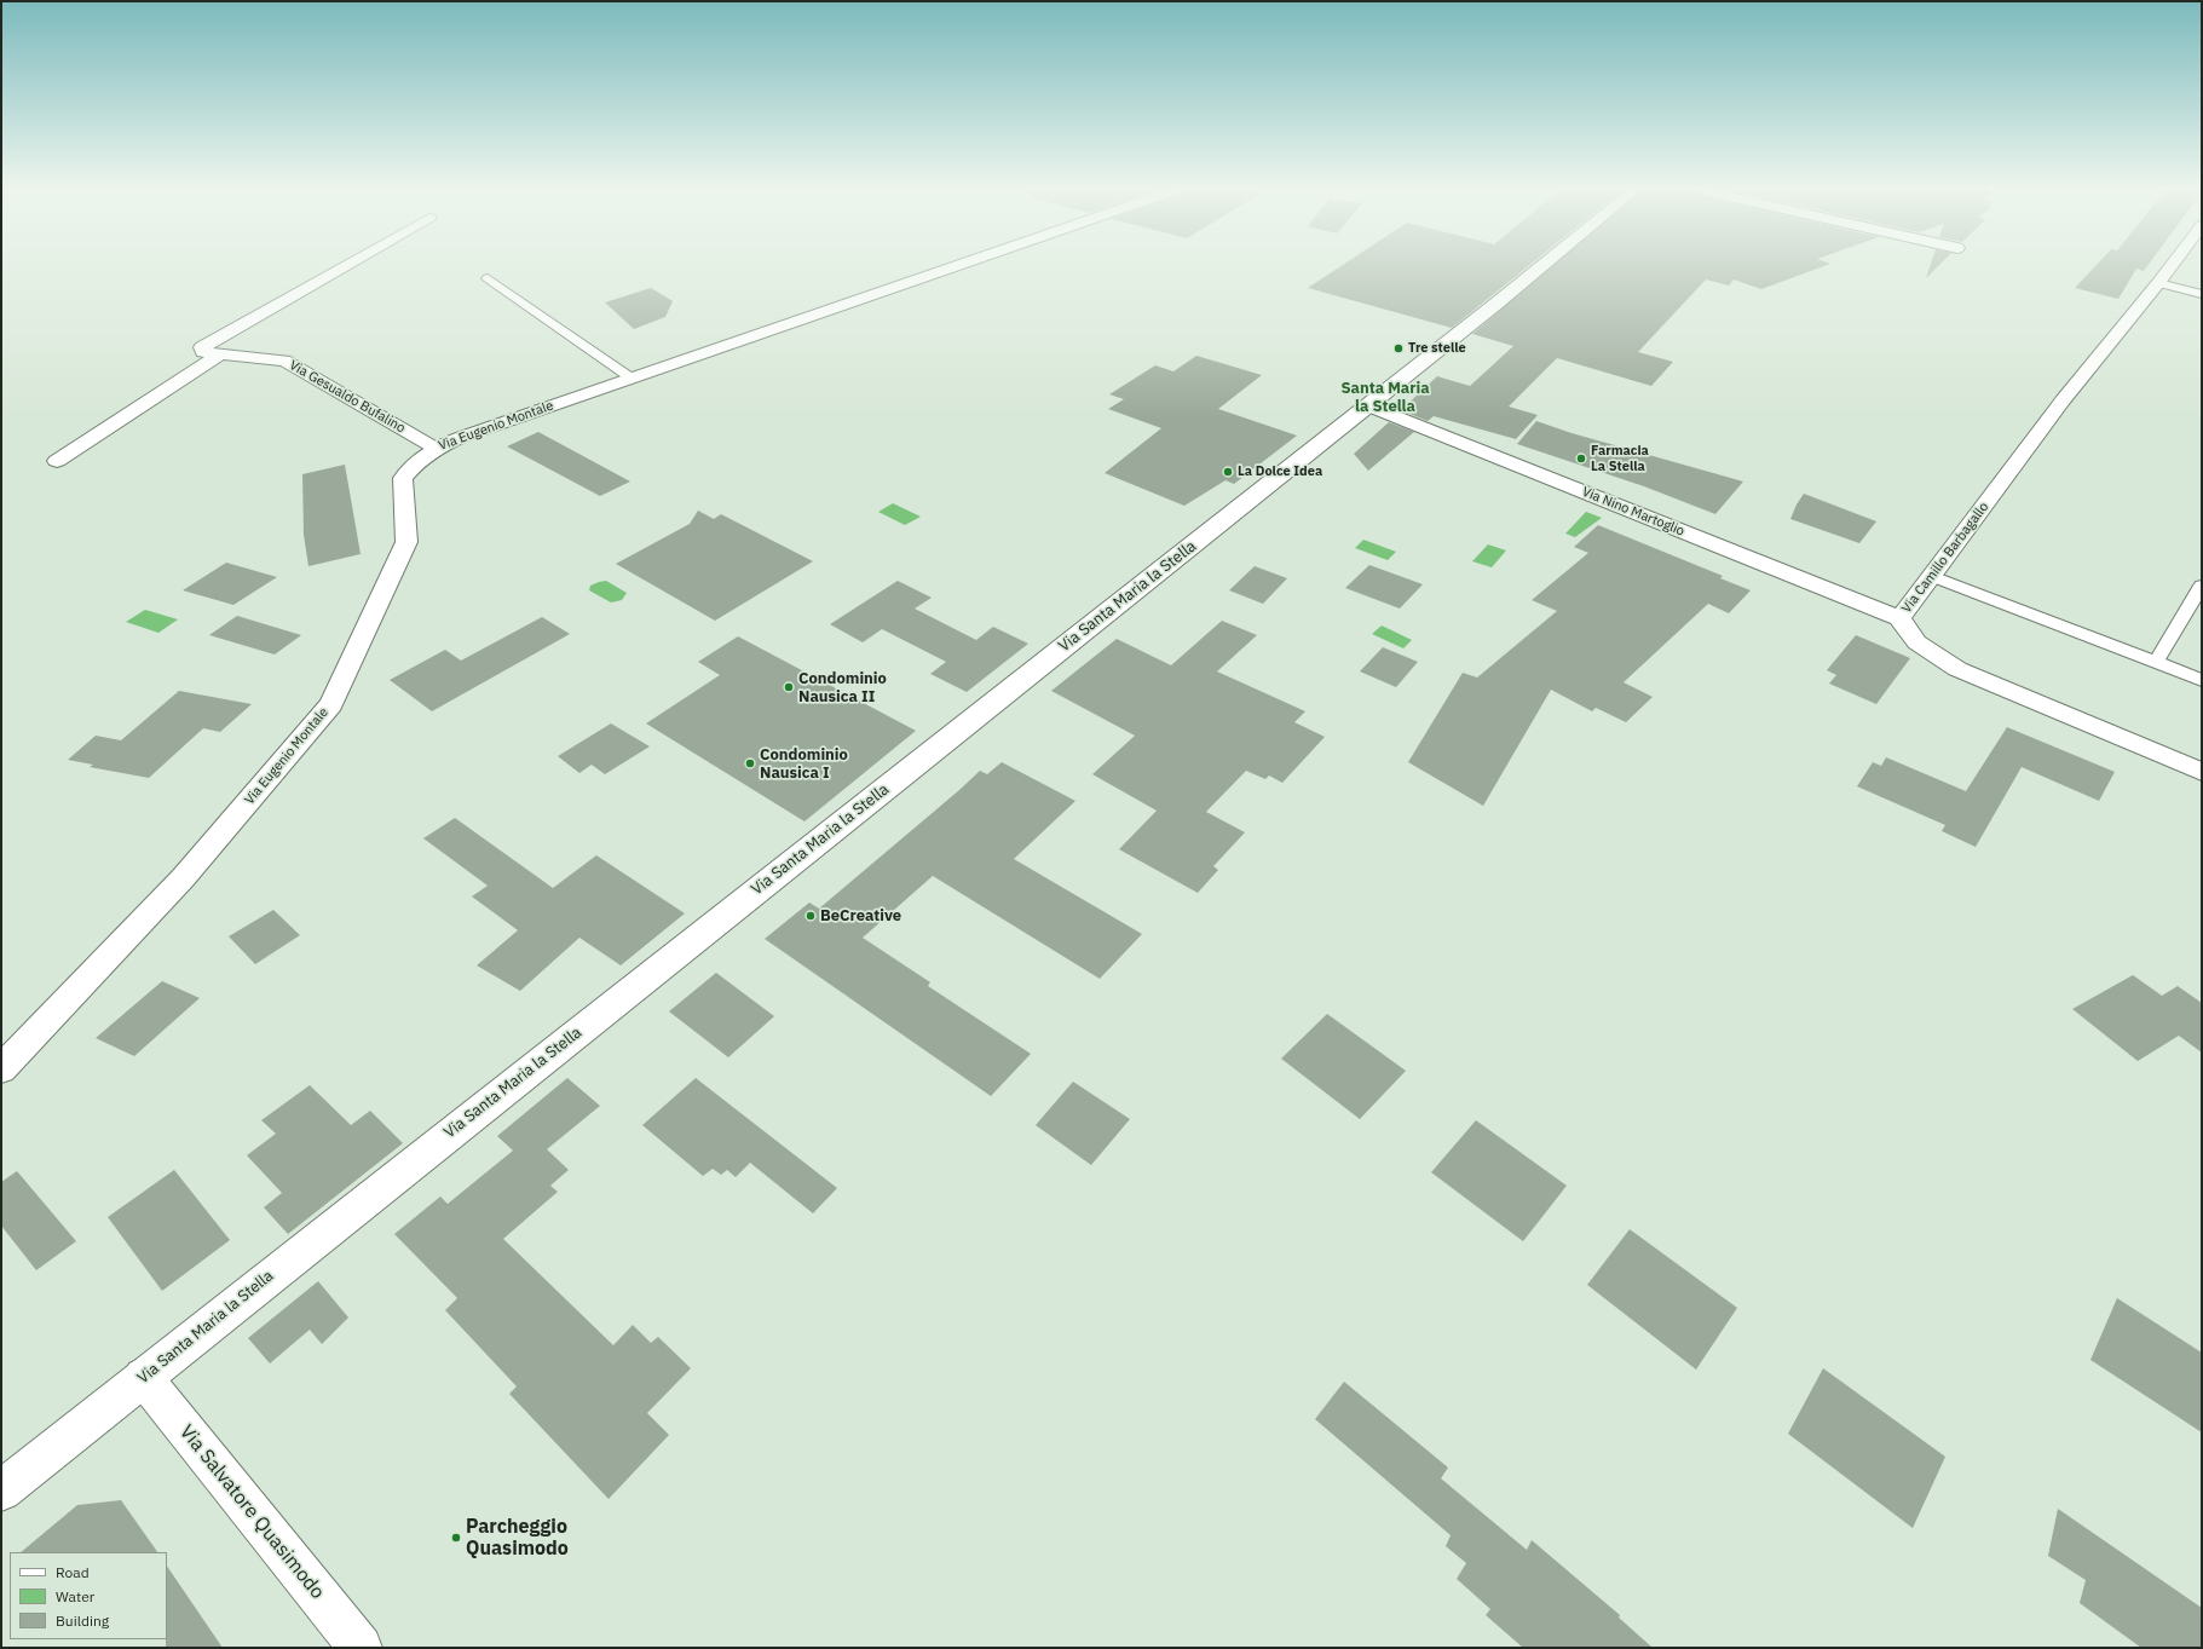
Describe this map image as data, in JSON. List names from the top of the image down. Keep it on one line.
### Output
{"streets":{"street":["Via Gesualdo Bufalino","Via Eugenio Montale","Via Nino Martoglio","Via Camillo Barbagallo","Via Santa Maria la Stella","Via Salvatore Quasimodo"]},"crossings":[["Via Gesualdo Bufalino","Via Eugenio Montale"],["Via Nino Martoglio","Via Camillo Barbagallo"],["Via Nino Martoglio","Via Santa Maria la Stella"],["Via Santa Maria la Stella","Via Salvatore Quasimodo"]],"districts":["Santa Maria la Stella"],"places":["Tre stelle","Farmacia La Stella","La Dolce Idea","Condominio Nausica II","Condominio Nausica I","BeCreative","Parcheggio Quasimodo"],"legend":["Road","Water","Building"]}
